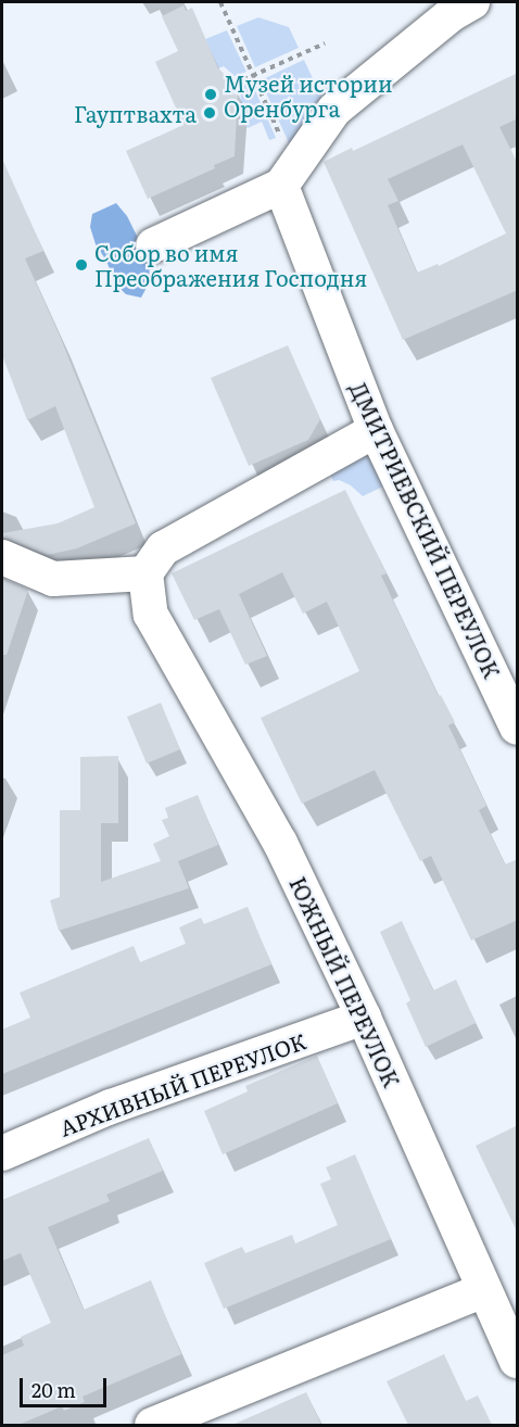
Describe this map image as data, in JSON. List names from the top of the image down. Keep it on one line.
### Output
{"streets":{"street":["ДМИТРИЕВСКИЙ ПЕРЕУЛОК","ЮЖНЫЙ ПЕРЕУЛОК","АРХИВНЫЙ ПЕРЕУЛОК"]},"crossings":[["ЮЖНЫЙ ПЕРЕУЛОК","АРХИВНЫЙ ПЕРЕУЛОК"]],"places":["Музей истории Оренбурга","Гауптвахта","Собор во имя Преображения Господня"],"scale_bar":"20 m"}
